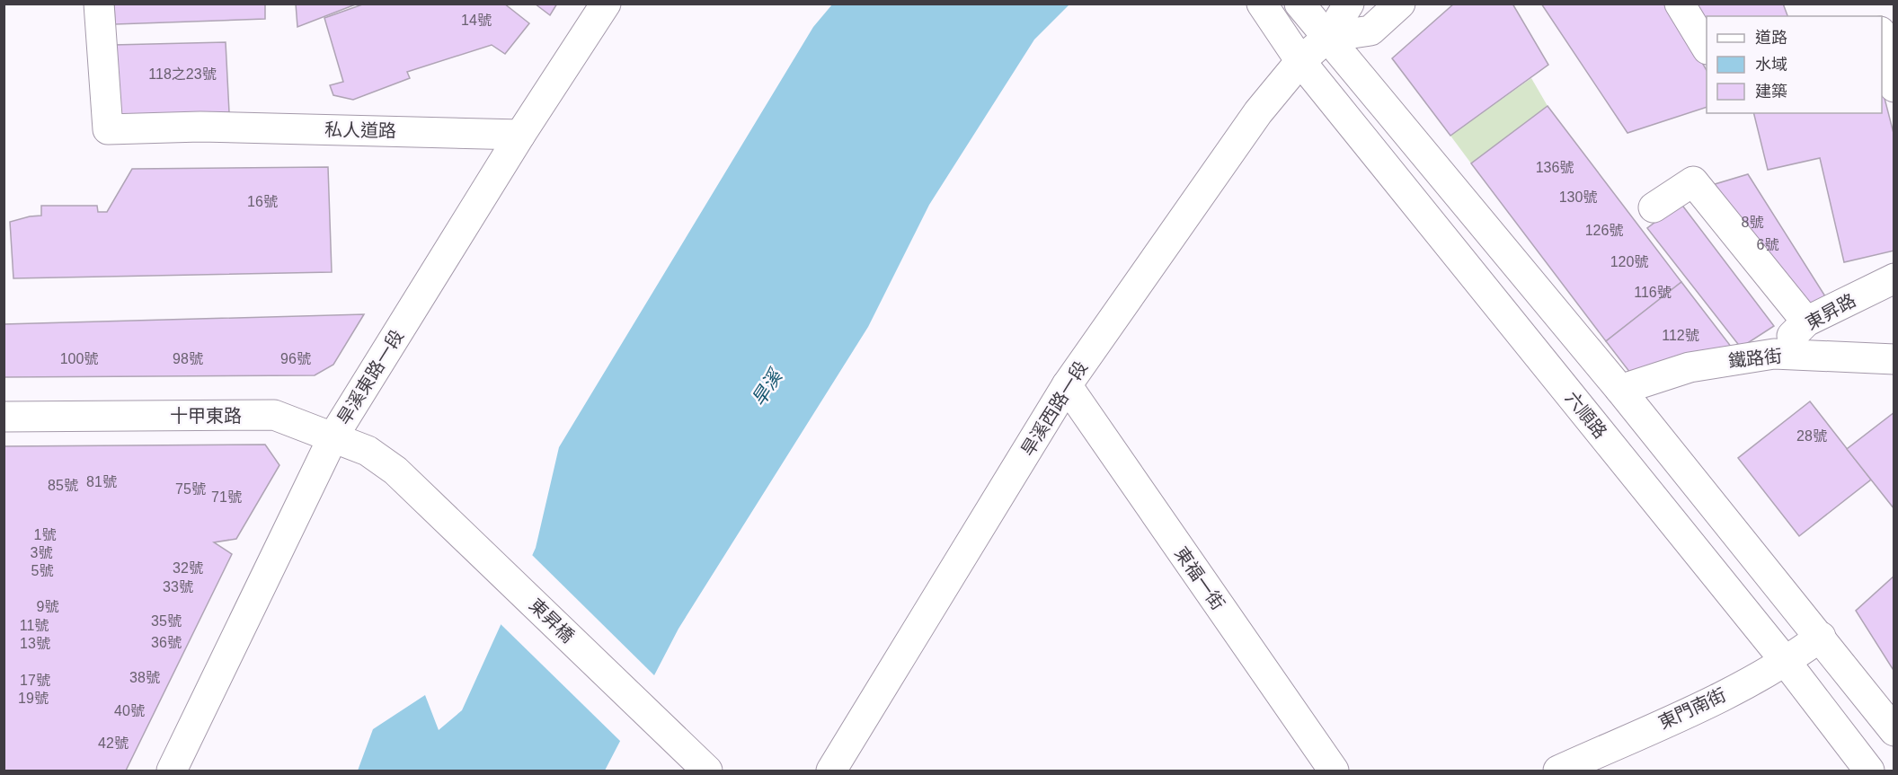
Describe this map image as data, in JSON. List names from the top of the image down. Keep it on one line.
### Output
{"streets":{"street":["私人道路","東昇路","鐵路街","旱溪東路一段","旱溪西路一段","六順路","十甲東路","東福一街","東昇橋","東門南街"]},"crossings":[["私人道路","旱溪東路一段"],["東昇路","鐵路街"],["旱溪東路一段","十甲東路"],["旱溪西路一段","六順路"],["旱溪西路一段","東福一街"],["六順路","東門南街"],["十甲東路","東昇橋"]],"water":["旱溪"],"house_numbers":["14號","118之23號","136號","130號","16號","8號","126號","6號","120號","116號","112號","100號","98號","96號","28號","81號","85號","75號","71號","1號","3號","32號","5號","33號","9號","35號","11號","36號","13號","38號","17號","19號","40號","42號"],"legend":["道路","水域","建築"]}
